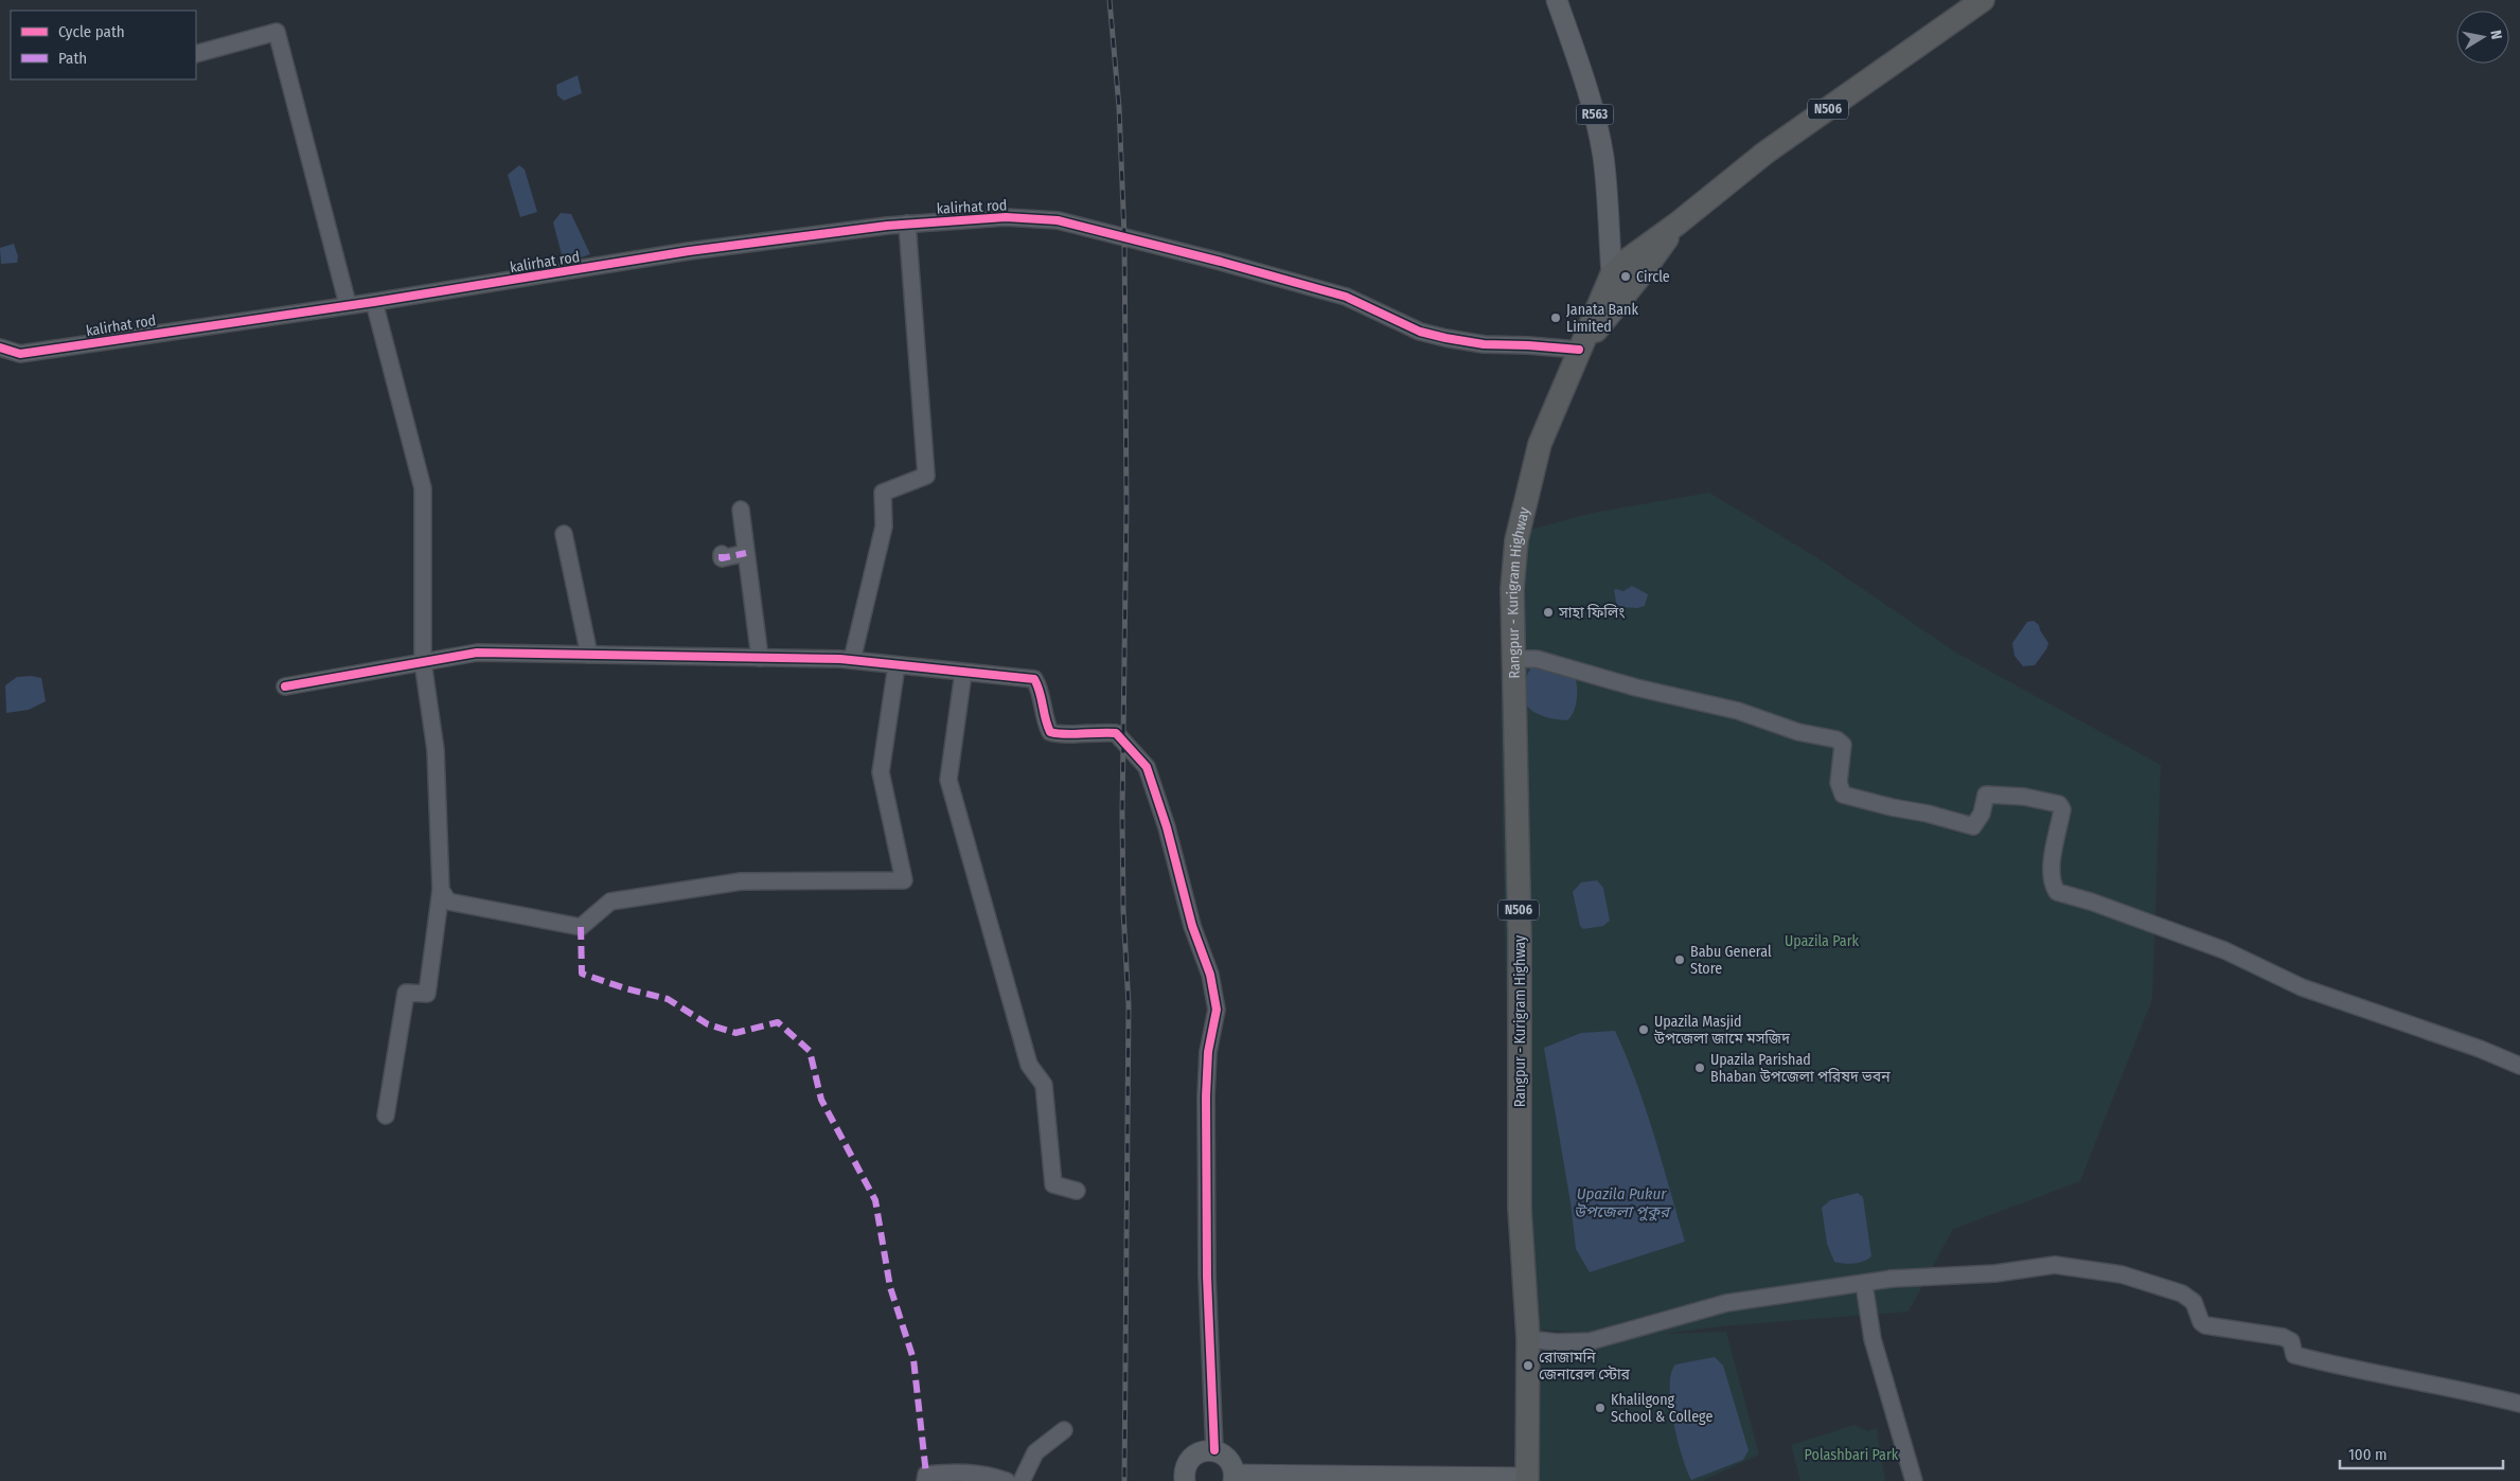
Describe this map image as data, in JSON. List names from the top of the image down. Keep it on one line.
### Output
{"streets":{"highway":["N506","Rangpur - Kurigram Highway"],"main road":["R563"],"street":["kalirhat rod"]},"crossings":[["N506","R563"],["N506","kalirhat rod"],["N506","Rangpur - Kurigram Highway"],["kalirhat rod","Rangpur - Kurigram Highway"]],"water":["Upazila Pukur উপজেলা পুকুর"],"parks":["Upazila Park","Polashbari Park"],"places":["Circle","Janata Bank Limited","সাহা ফিলিং","Babu General Store","Upazila Masjid উপজেলা জামে মসজিদ","Upazila Parishad Bhaban উপজেলা পরিষদ ভবন","রোজামনি জেনারেল স্টোর","Khalilgong School & College"],"legend":["Cycle path","Path"],"scale_bar":"100 m","north":"right"}
